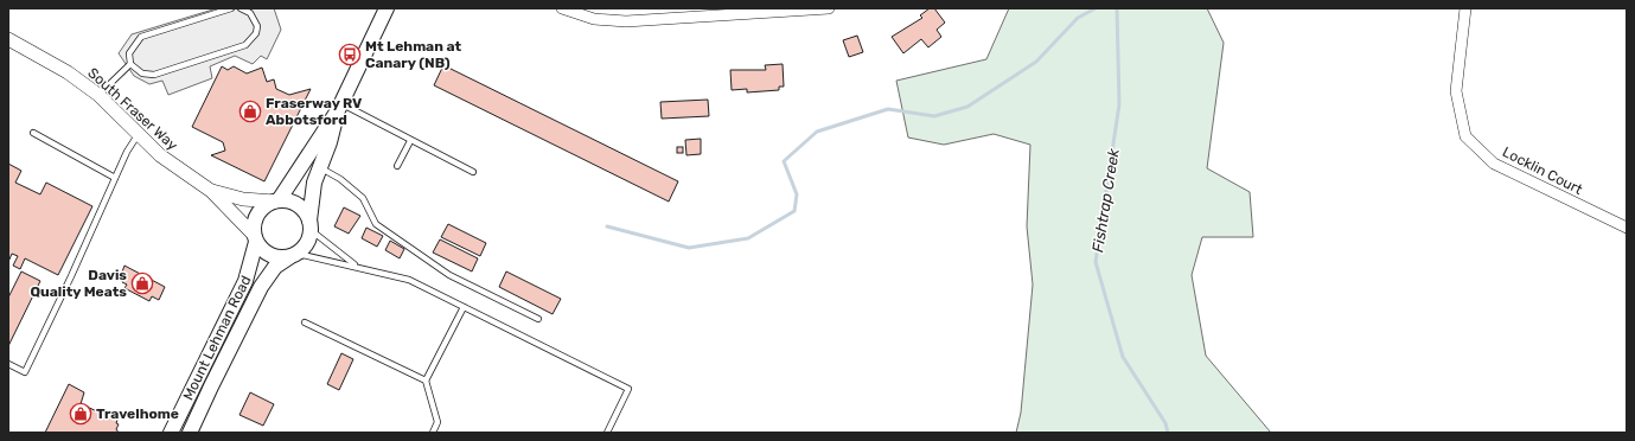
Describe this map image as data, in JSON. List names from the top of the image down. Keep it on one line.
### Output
{"streets":{"main road":["Mount Lehman Road"],"street":["South Fraser Way","Locklin Court"]},"crossings":[["South Fraser Way","Mount Lehman Road"]],"water":["Fishtrap Creek"],"places":{"bus stop":["Mt Lehman at Canary (NB)"],"shop":["Fraserway RV Abbotsford","Davis Quality Meats","Travelhome"]}}
